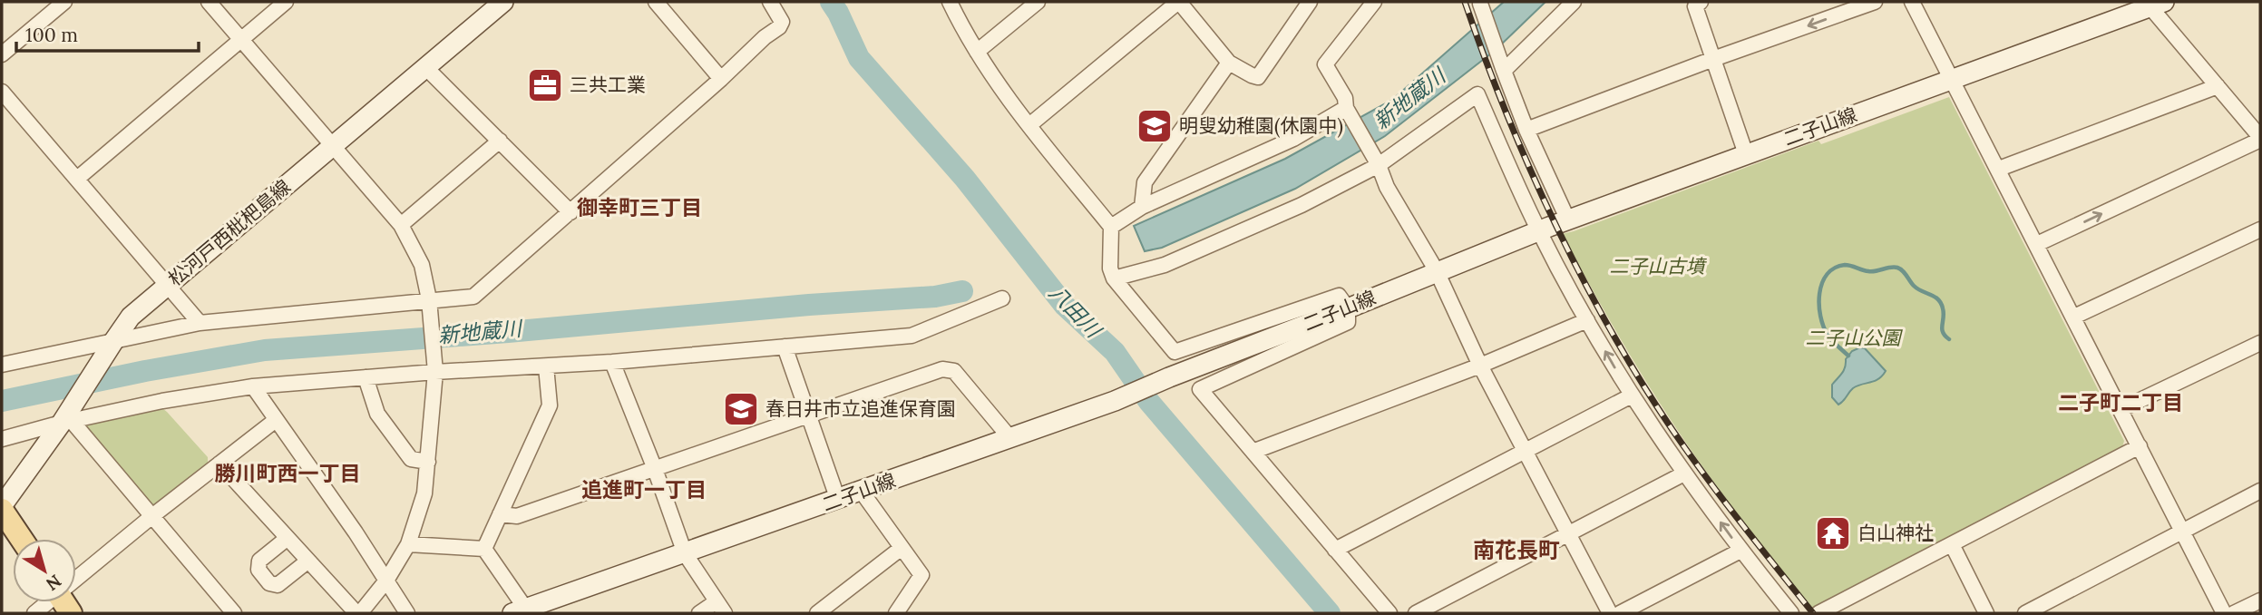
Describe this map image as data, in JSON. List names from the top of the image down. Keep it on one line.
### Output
{"streets":{"street":["二子山線","松河戸西枇杷島線"]},"districts":["御幸町三丁目","二子町二丁目","勝川町西一丁目","追進町一丁目","南花長町"],"water":["新地蔵川","八田川"],"parks":["二子山古墳","二子山公園"],"places":{"office":["三共工業"],"school or university":["明叟幼稚園(休園中)","春日井市立追進保育園"],"temple":["白山神社"]},"scale_bar":"100 m","north":"bottom right"}
